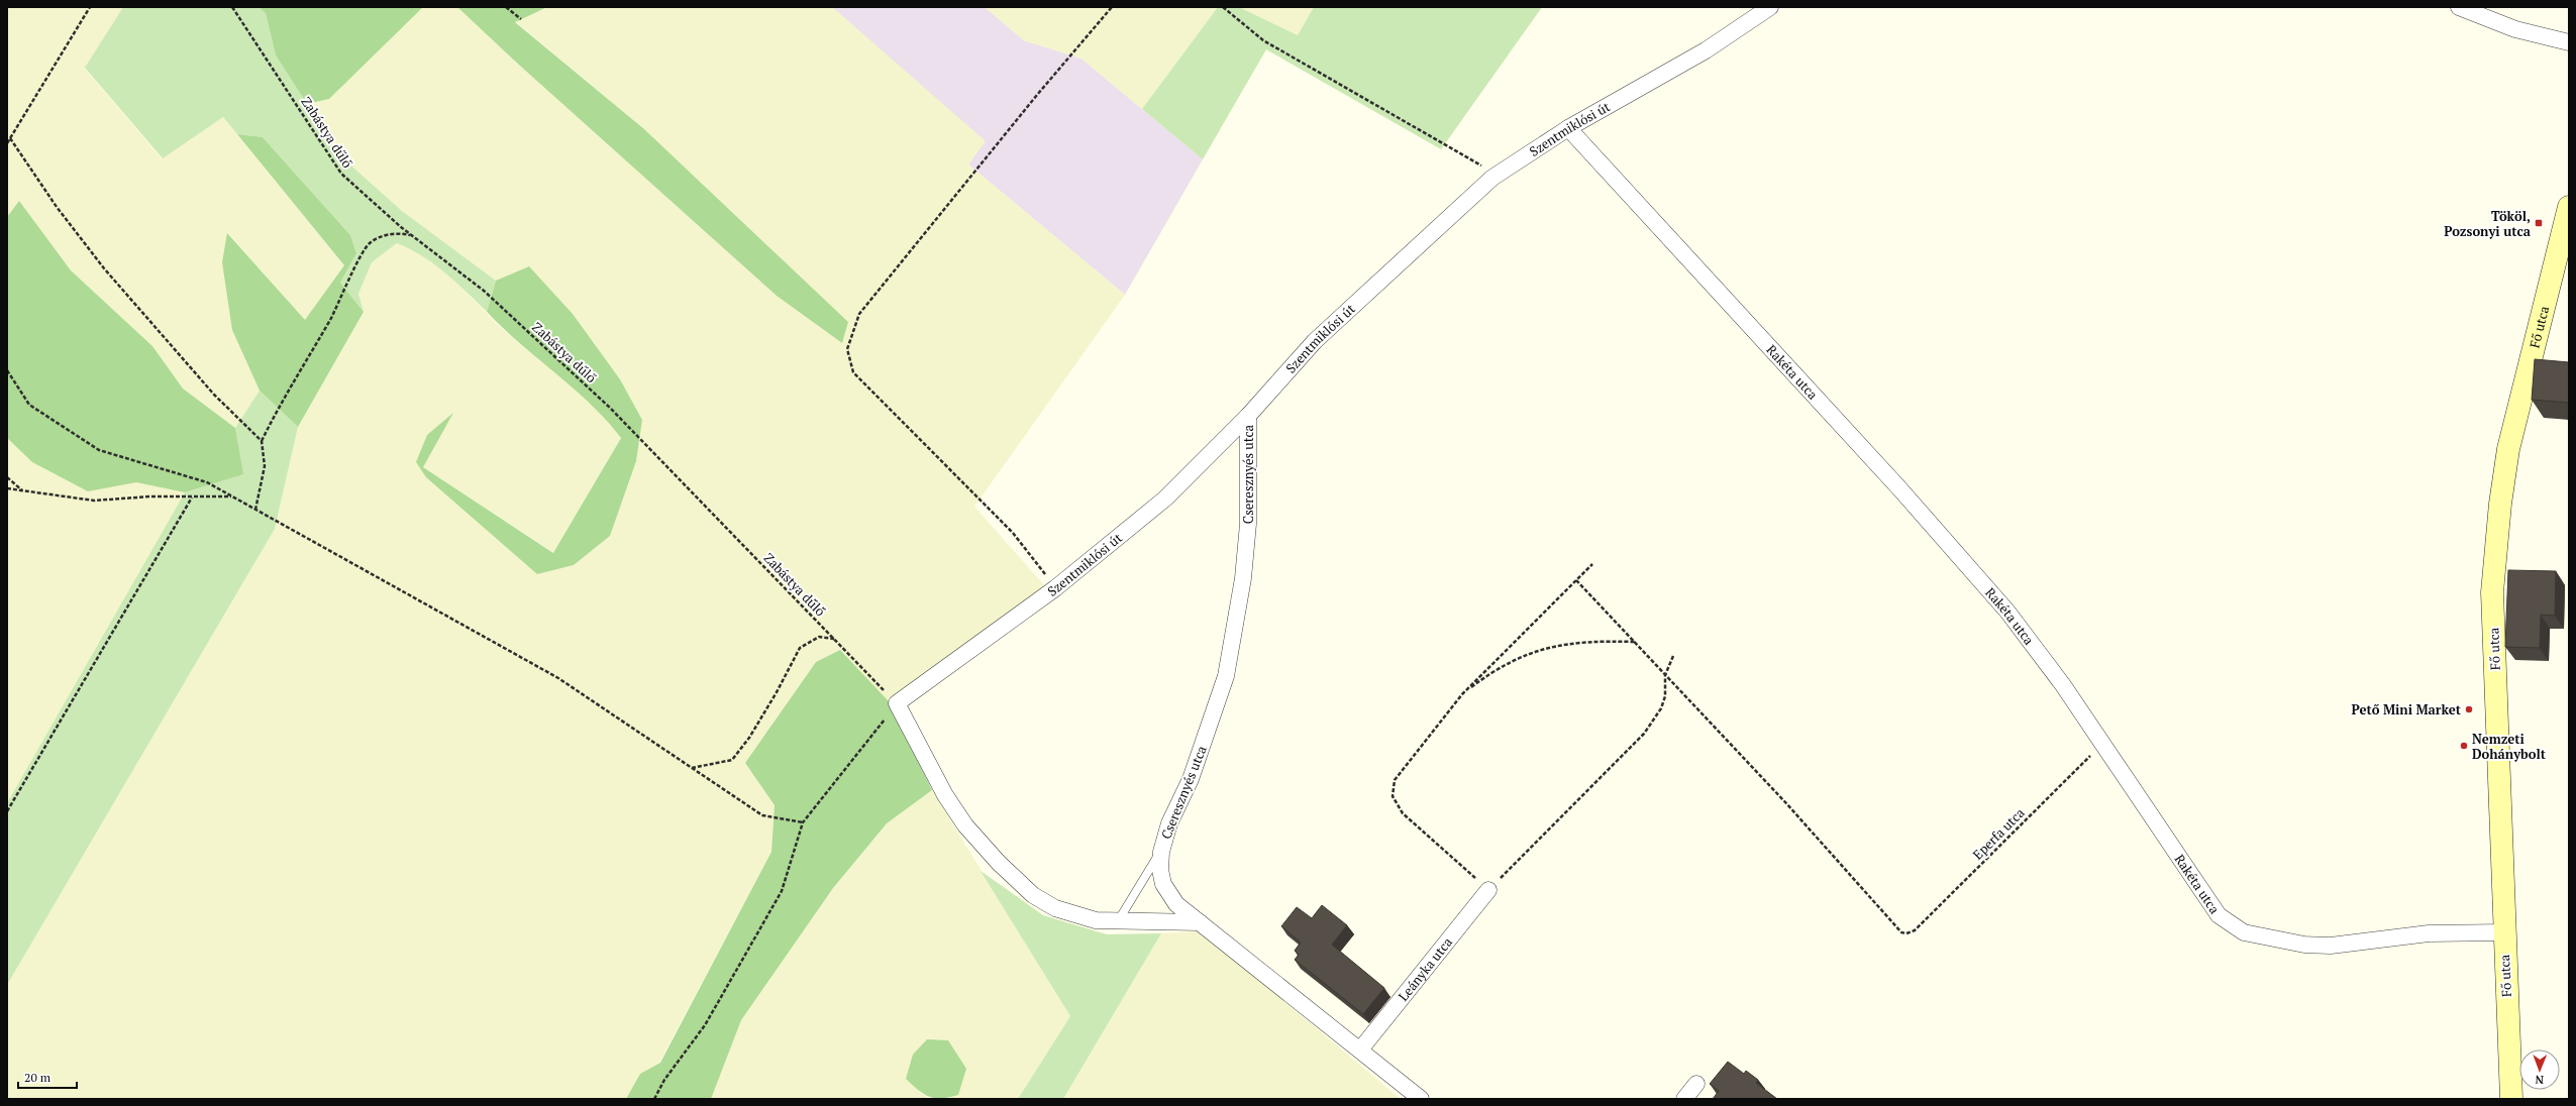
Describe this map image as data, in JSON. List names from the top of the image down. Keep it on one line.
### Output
{"streets":{"main road":["Fő utca"],"street":["Szentmiklósi út","Rakéta utca","Cseresznyés utca","Leányka utca"],"path":["Zabástya dűlő","Eperfa utca"]},"crossings":[["Szentmiklósi út","Zabástya dűlő"],["Szentmiklósi út","Rakéta utca"],["Szentmiklósi út","Cseresznyés utca"],["Fő utca","Rakéta utca"],["Rakéta utca","Eperfa utca"],["Cseresznyés utca","Leányka utca"]],"places":{"transit":["Tököl, Pozsonyi utca"],"other":["Pető Mini Market","Nemzeti Dohánybolt"]},"scale_bar":"20 m","north":"bottom"}
